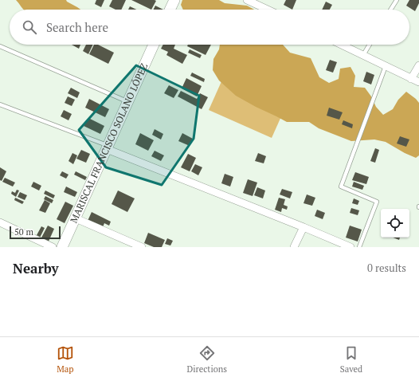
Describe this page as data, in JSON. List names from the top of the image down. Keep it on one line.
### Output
{"streets":{"main road":["MARISCAL FRANCISCO SOLANO LÓPEZ"]},"scale_bar":"50 m","page":{"search":"Search here","scale":"50 m","heading":["Nearby","0 results"],"nav":["Map","Directions","Saved"]}}
